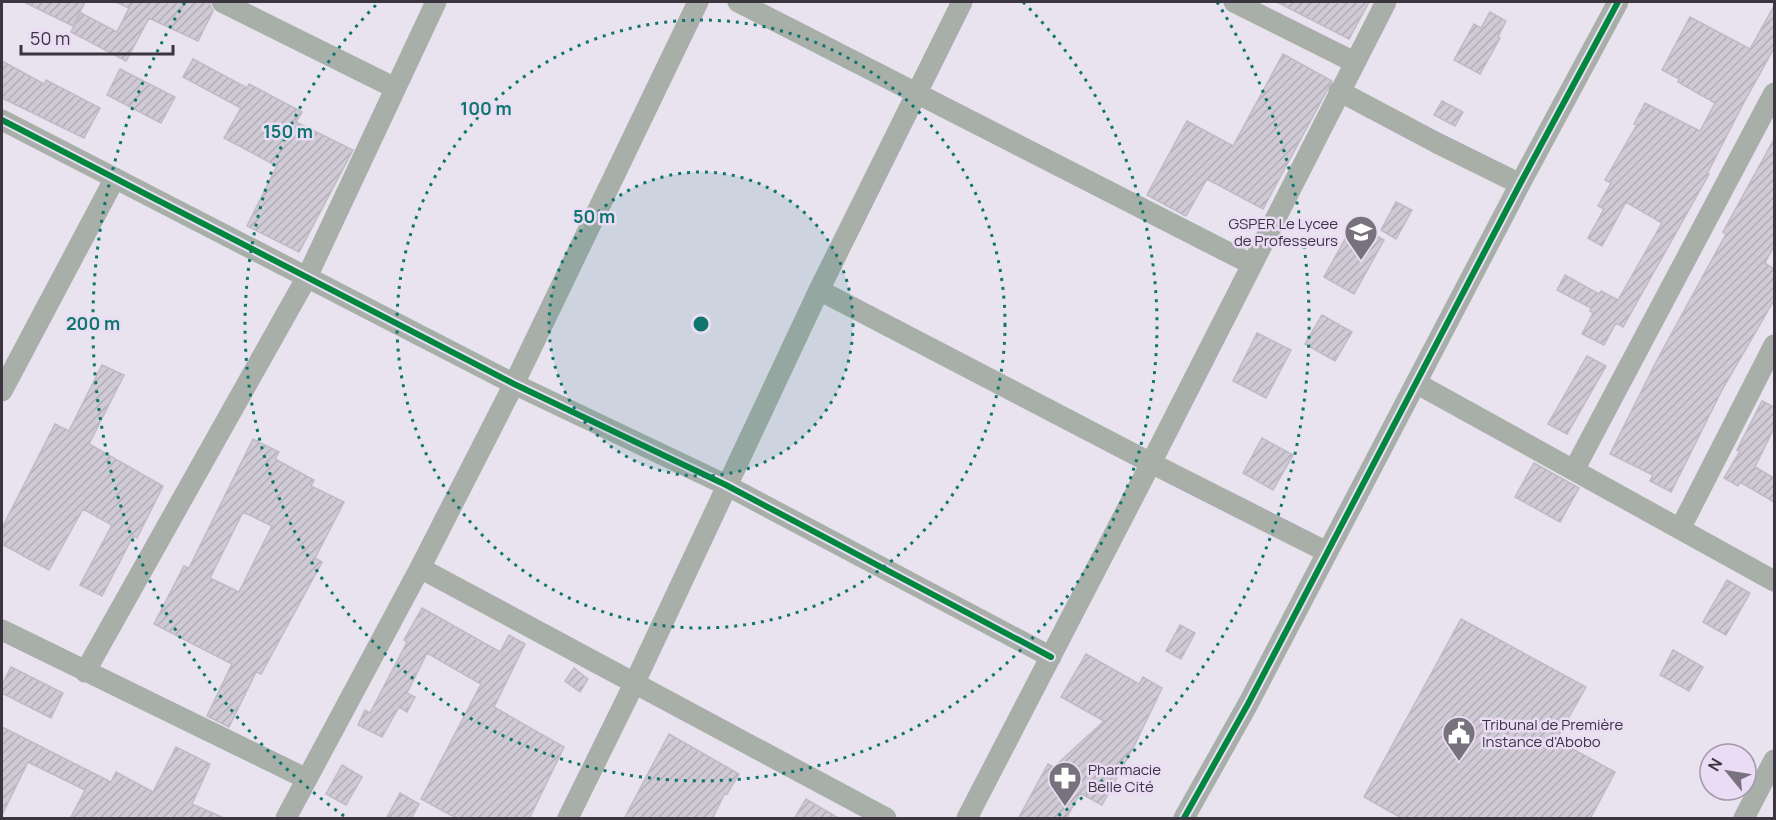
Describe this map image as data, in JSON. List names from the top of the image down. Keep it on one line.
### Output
{"places":{"school or university":["GSPER Le Lycee de Professeurs"],"public building":["Tribunal de Première Instance d'Abobo"],"pharmacy":["Pharmacie Belle Cité"]},"scale_bar":"50 m","north":"top left","rings":["100 m","150 m","50 m","200 m"]}
